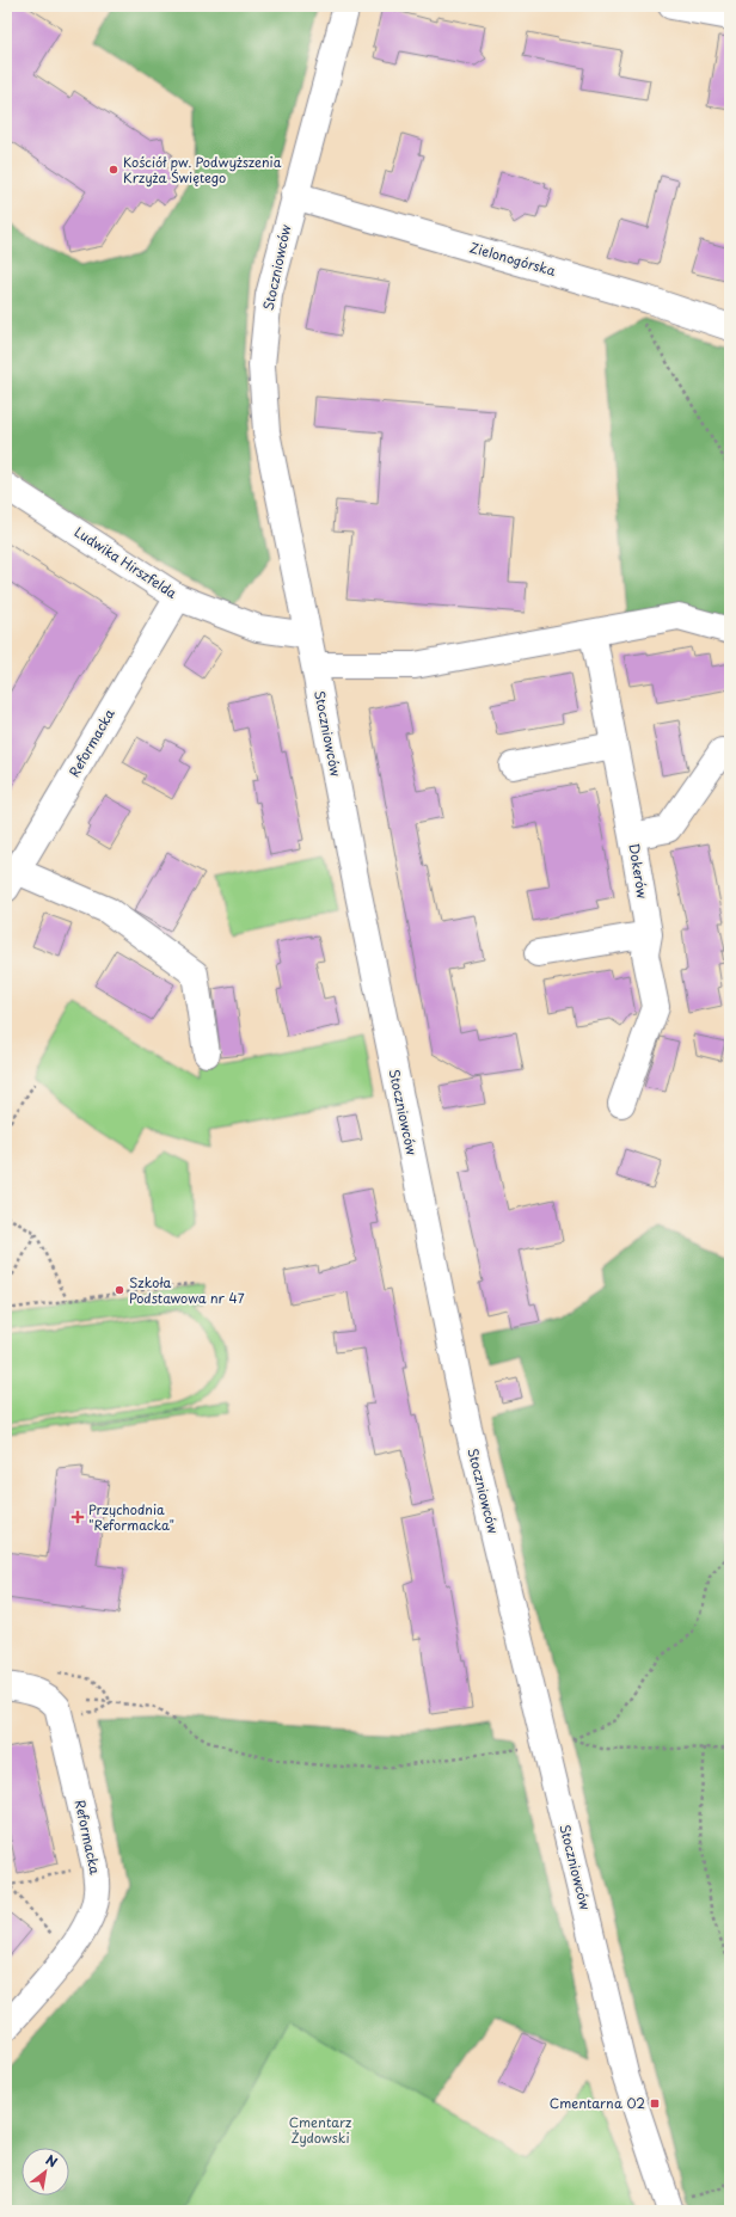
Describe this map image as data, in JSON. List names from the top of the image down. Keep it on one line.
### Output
{"streets":{"street":["Zielonogórska","Stoczniowców","Ludwika Hirszfelda","Reformacka","Dokerów"]},"crossings":[["Zielonogórska","Stoczniowców"],["Stoczniowców","Ludwika Hirszfelda"],["Ludwika Hirszfelda","Reformacka"]],"parks":["Cmentarz Żydowski"],"places":{"other":["Kościół pw. Podwyższenia Krzyża Świętego","Szkoła Podstawowa nr 47"],"health":["Przychodnia \"Reformacka\""],"transit":["Cmentarna 02"]},"north":"top right"}
